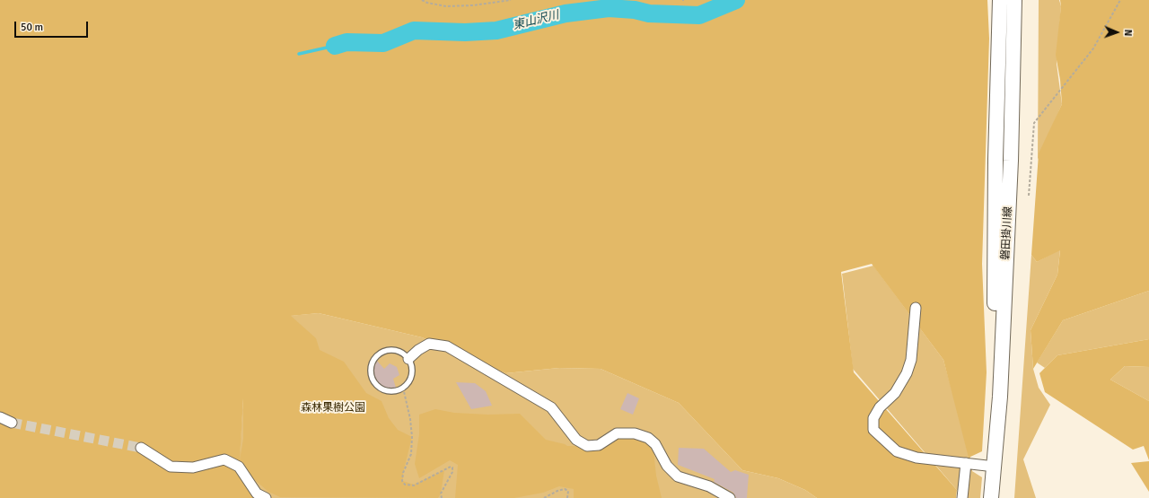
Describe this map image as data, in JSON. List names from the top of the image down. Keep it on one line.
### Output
{"streets":{"main road":["磐田掛川線"]},"water":["東山沢川"],"parks":["森林果樹公園"],"scale_bar":"50 m","north":"right"}
